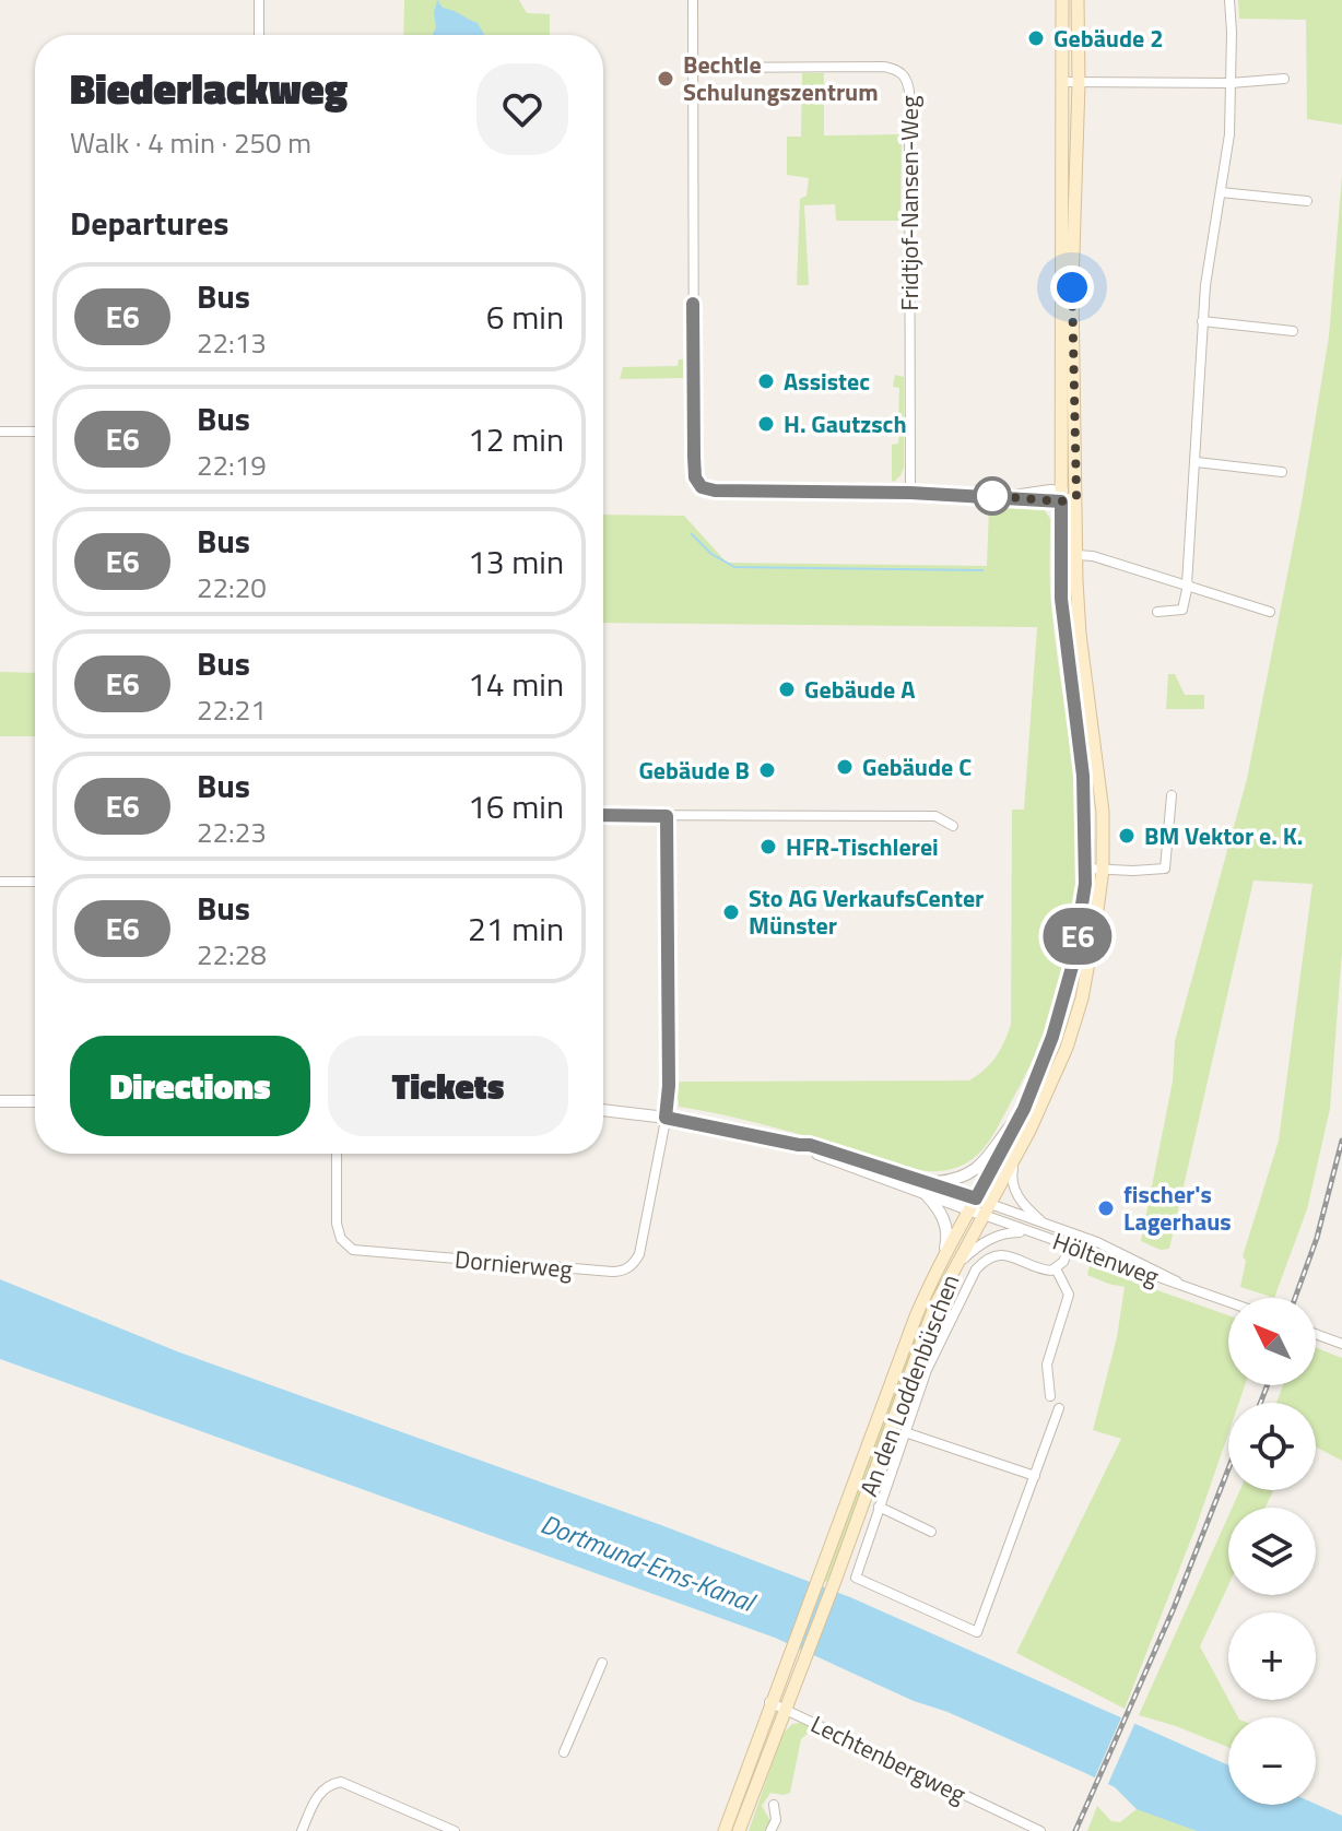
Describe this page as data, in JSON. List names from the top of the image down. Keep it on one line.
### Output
{"streets":{"main road":["An den Loddenbüschen"],"street":["Fridtjof-Nansen-Weg","Höltenweg","Dornierweg","Lechtenbergweg"]},"crossings":[["Höltenweg","An den Loddenbüschen"],["An den Loddenbüschen","Lechtenbergweg"]],"water":["Dortmund-Ems-Kanal"],"places":["Gebäude 2","Bechtle Schulungszentrum","Assistec","H. Gautzsch","Gebäude A","Gebäude C","Gebäude B","BM Vektor e. K.","HFR-Tischlerei","Sto AG VerkaufsCenter Münster","fischer's Lagerhaus"],"lines":["bus line E6"],"north":"top left","page":{"on_map":"E6","heading":[["Biederlackweg","Walk · 4 min · 250 m"],"Departures"],"list":[{"mark":"E6","name":"Bus","note":"22:13","value":"6 min"},{"mark":"E6","name":"Bus","note":"22:19","value":"12 min"},{"mark":"E6","name":"Bus","note":"22:20","value":"13 min"},{"mark":"E6","name":"Bus","note":"22:21","value":"14 min"},{"mark":"E6","name":"Bus","note":"22:23","value":"16 min"},{"mark":"E6","name":"Bus","note":"22:28","value":"21 min"}],"buttons":["Directions","Tickets"],"map_buttons":["+","−"]}}
